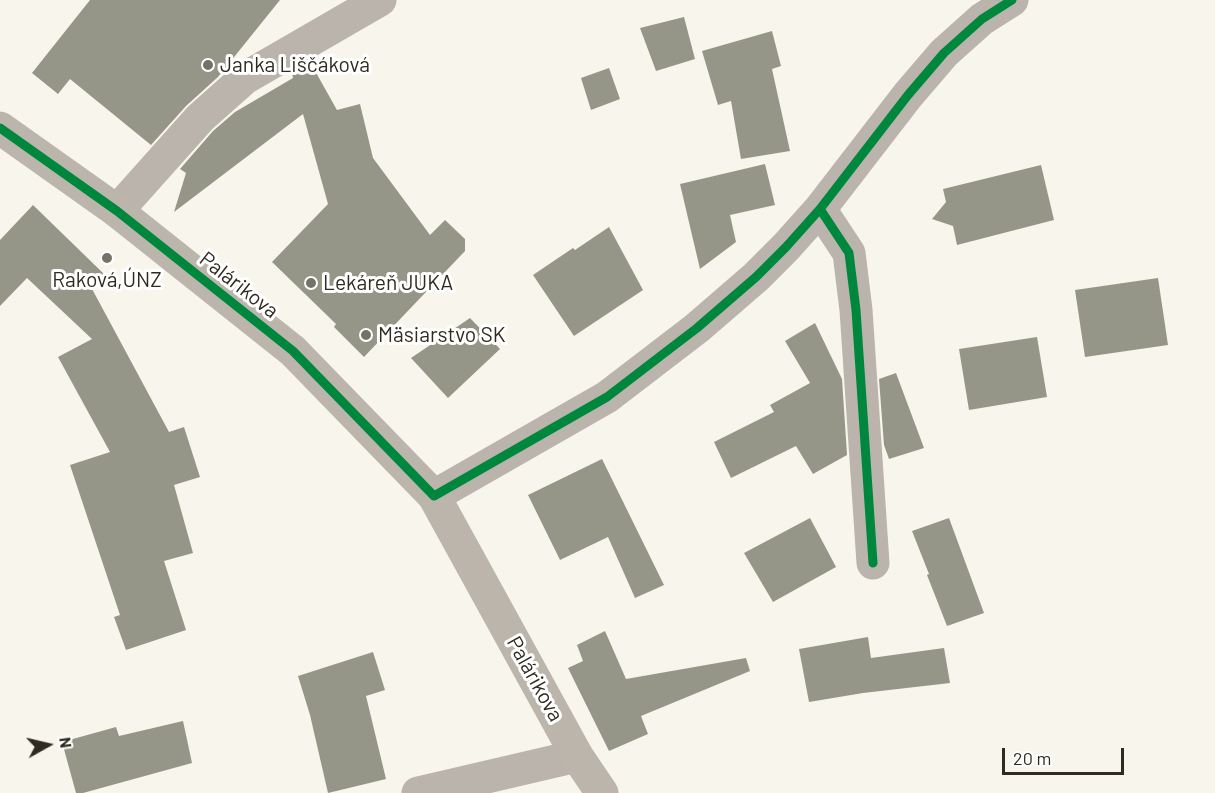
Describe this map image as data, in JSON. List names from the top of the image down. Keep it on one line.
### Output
{"streets":{"main road":["Palárikova"]},"places":["Janka Liščáková","Raková,ÚNZ","Lekáreň JUKA","Mäsiarstvo SK"],"scale_bar":"20 m","north":"right"}
